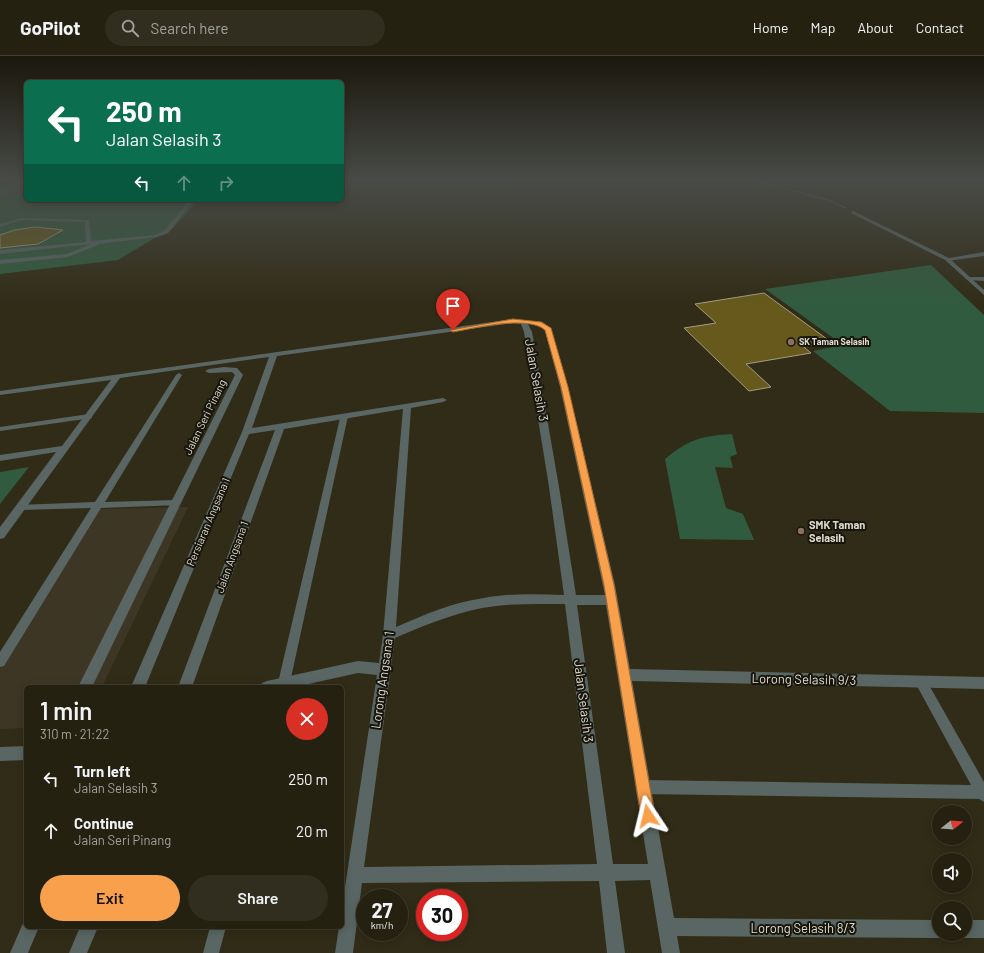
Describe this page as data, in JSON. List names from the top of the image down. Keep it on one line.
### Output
{"streets":{"street":["Jalan Selasih 3","Jalan Seri Pinang","Persiaran Angsana 1","Jalan Angsana 1","Lorong Selasih 9/3","Lorong Angsana 1","Lorong Selasih 8/3"]},"crossings":[["Jalan Selasih 3","Jalan Seri Pinang"],["Jalan Selasih 3","Lorong Selasih 9/3"],["Jalan Selasih 3","Lorong Selasih 8/3"],["Jalan Seri Pinang","Persiaran Angsana 1"]],"places":["SK Taman Selasih","SMK Taman Selasih"],"north":"right","page":{"header":"GoPilot","search":"Search here","nav":["Home","Map","About","Contact"],"turn":["250 m","Jalan Selasih 3"],"heading":["1 min","310 m · 21:22"],"list":[{"name":"Turn left","note":"Jalan Selasih 3","value":"250 m"},{"name":"Continue","note":"Jalan Seri Pinang","value":"20 m"}],"buttons":["Exit","Share"],"speed":"27 km/h","limit":"30"}}
